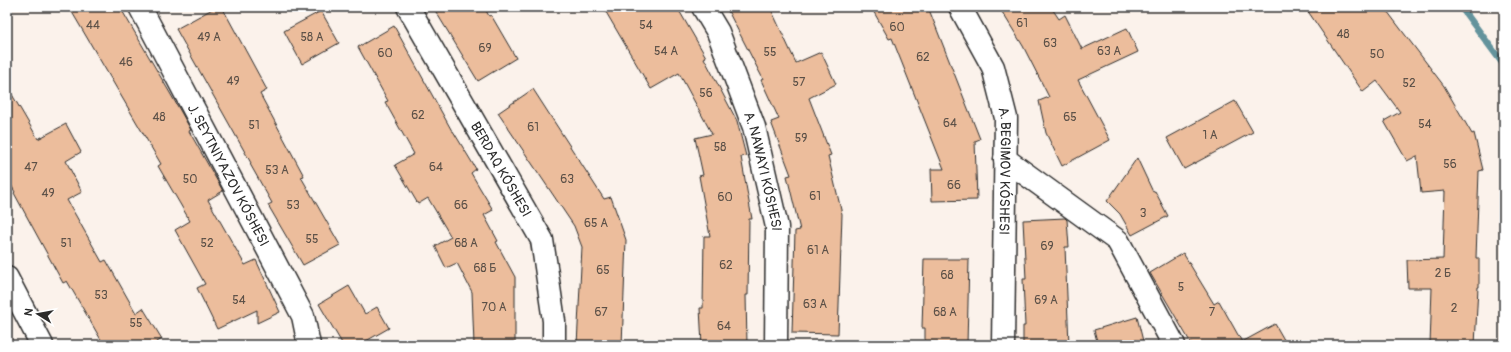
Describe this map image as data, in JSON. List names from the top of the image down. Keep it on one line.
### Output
{"streets":{"street":["BERDAQ KÓSHESI","A. BEGIMOV KÓSHESI","J. SEYTNIYAZOV KÓSHESI"]},"house_numbers":["61","44","54","60","48","49 А","58 А","63","69","54 А","63 А","55","60","50","62","46","49","57","52","56","62","48","65","64","54","51","61","1 А","59","58","56","47","64","53 А","50","63","66","49","61","60","53","66","3","65 А","55","51","52","68 А","69","61 А","62","68 Б","65","2 Б","68","5","53","54","69 А","63 А","70 А","2","67","68 А","7","55","64"],"north":"left"}
